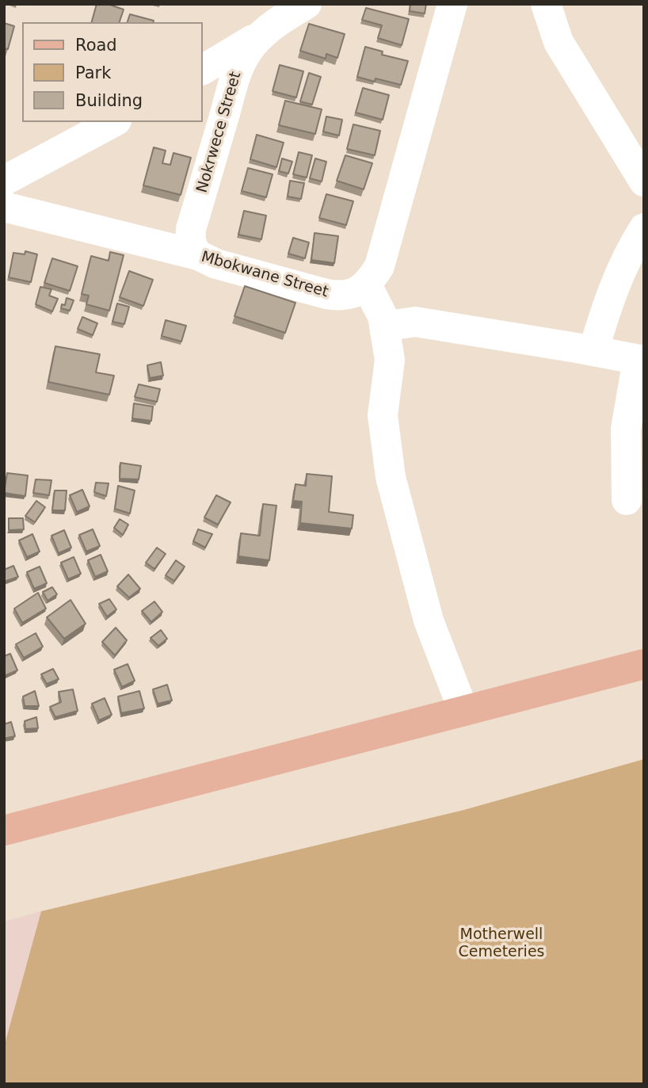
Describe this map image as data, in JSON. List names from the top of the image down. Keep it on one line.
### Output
{"streets":{"street":["Nokrwece Street","Mbokwane Street"]},"crossings":[["Nokrwece Street","Mbokwane Street"]],"parks":["Motherwell Cemeteries"],"legend":["Road","Park","Building"]}
